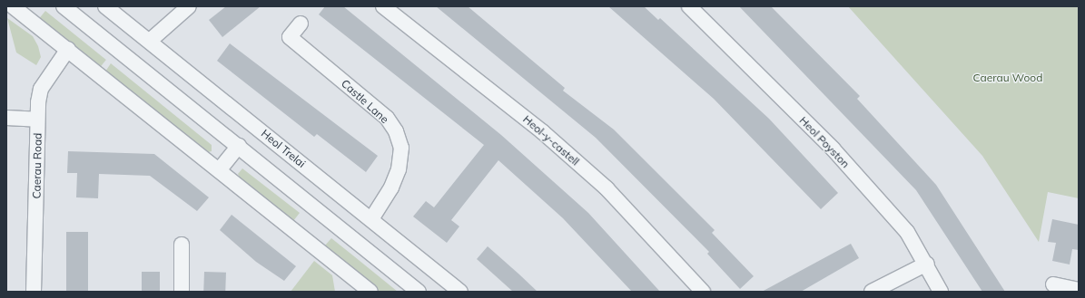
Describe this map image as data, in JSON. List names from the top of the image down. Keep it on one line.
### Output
{"streets":{"street":["Castle Lane","Heol-y-castell","Heol Poyston","Heol Trelai","Caerau Road"]},"crossings":[["Castle Lane","Heol Trelai"]],"parks":["Caerau Wood"]}
